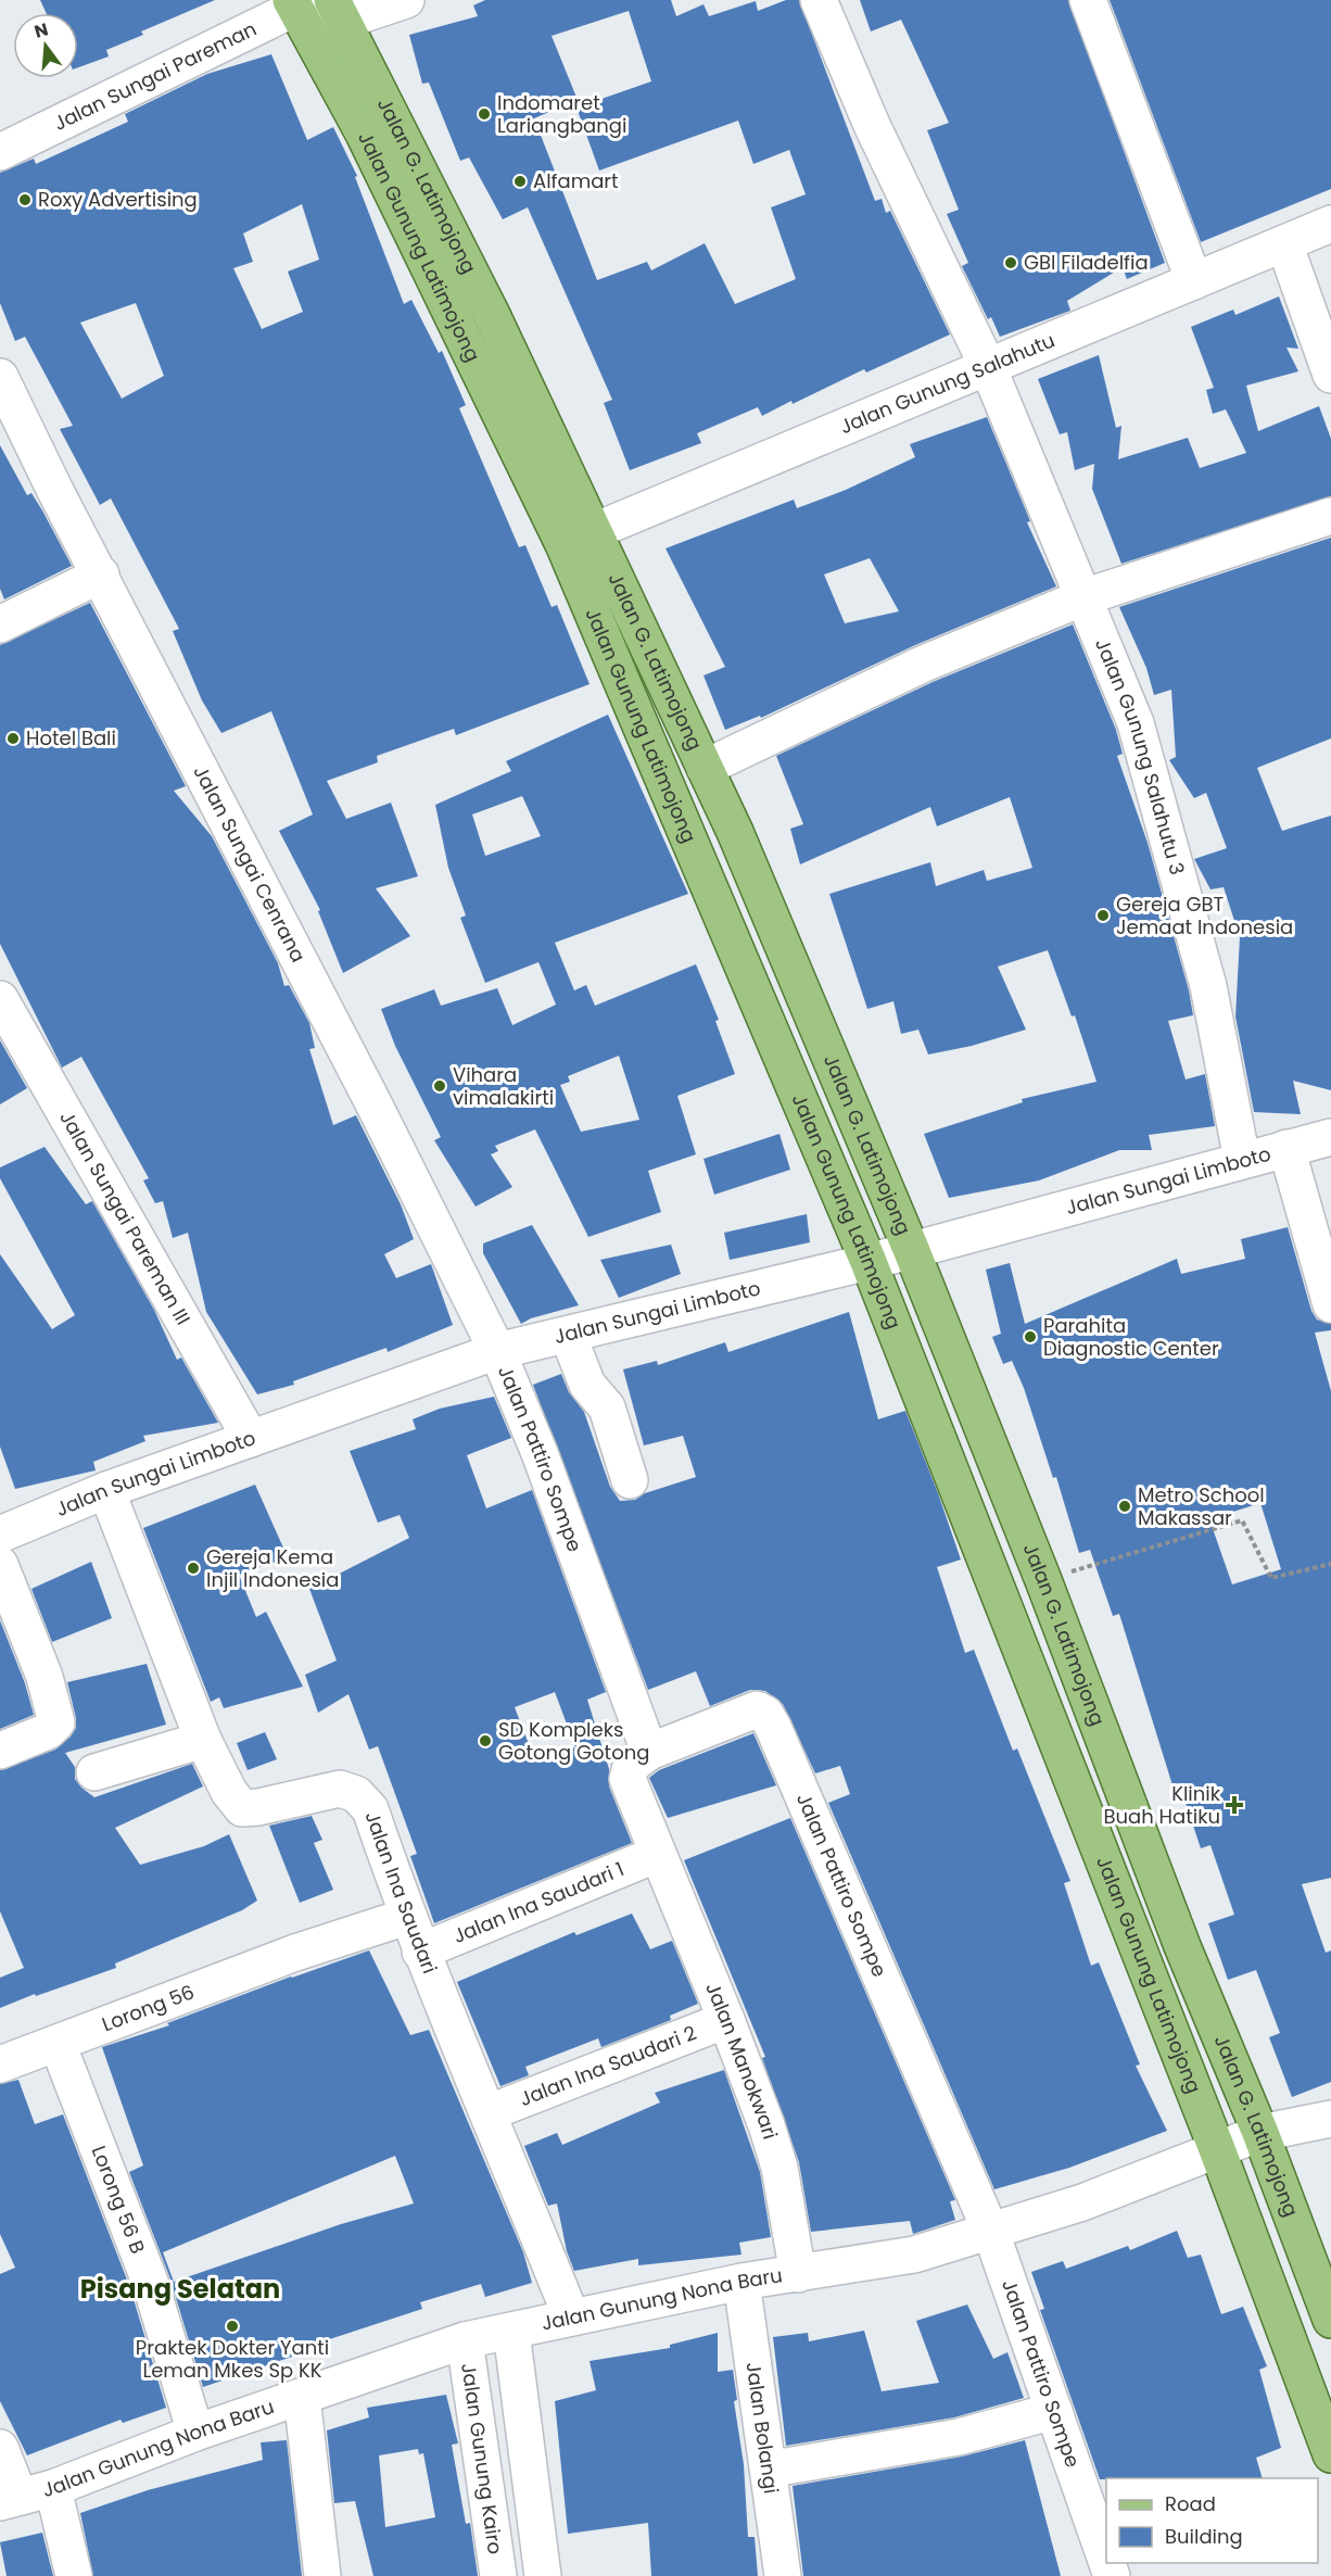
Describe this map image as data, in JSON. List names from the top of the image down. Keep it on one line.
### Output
{"streets":{"main road":["Jalan G. Latimojong","Jalan Gunung Latimojong"],"street":["Jalan Sungai Pareman","Jalan Gunung Salahutu","Jalan Gunung Salahutu 3","Jalan Sungai Cenrana","Jalan Sungai Limboto","Jalan Sungai Pareman III","Jalan Pattiro Sompe","Jalan Ina Saudari","Jalan Ina Saudari 1","Lorong 56","Jalan Manokwari","Jalan Ina Saudari 2","Lorong 56 B","Jalan Gunung Nona Baru","Jalan Bolangi","Jalan Gunung Kairo"]},"crossings":[["Jalan Sungai Pareman","Jalan Gunung Latimojong"],["Jalan G. Latimojong","Jalan Gunung Latimojong"],["Jalan G. Latimojong","Jalan Gunung Salahutu"],["Jalan G. Latimojong","Jalan Sungai Limboto"],["Jalan G. Latimojong","Jalan Gunung Nona Baru"],["Jalan Gunung Latimojong","Jalan Gunung Salahutu"],["Jalan Gunung Latimojong","Jalan Sungai Limboto"],["Jalan Gunung Latimojong","Jalan Gunung Nona Baru"],["Jalan Gunung Salahutu","Jalan Gunung Salahutu 3"],["Jalan Gunung Salahutu 3","Jalan Sungai Limboto"],["Jalan Sungai Cenrana","Jalan Sungai Limboto"],["Jalan Sungai Cenrana","Jalan Pattiro Sompe"],["Jalan Sungai Limboto","Jalan Sungai Pareman III"],["Jalan Sungai Limboto","Jalan Pattiro Sompe"],["Jalan Sungai Limboto","Jalan Ina Saudari"],["Jalan Pattiro Sompe","Jalan Manokwari"],["Jalan Pattiro Sompe","Jalan Gunung Nona Baru"],["Jalan Ina Saudari","Jalan Ina Saudari 1"],["Jalan Ina Saudari","Lorong 56"],["Jalan Ina Saudari","Jalan Ina Saudari 2"],["Jalan Ina Saudari","Jalan Gunung Nona Baru"],["Jalan Ina Saudari 1","Jalan Manokwari"],["Lorong 56","Lorong 56 B"],["Jalan Manokwari","Jalan Ina Saudari 2"],["Jalan Manokwari","Jalan Gunung Nona Baru"],["Lorong 56 B","Jalan Gunung Nona Baru"],["Jalan Gunung Nona Baru","Jalan Bolangi"],["Jalan Gunung Nona Baru","Jalan Gunung Kairo"]],"districts":["Pisang Selatan"],"places":{"other":["Indomaret Lariangbangi","Alfamart","Roxy Advertising","GBI Filadelfia","Hotel Bali","Gereja GBT Jemaat Indonesia","Vihara vimalakirti","Parahita Diagnostic Center","Metro School Makassar","Gereja Kema Injil Indonesia","SD Kompleks Gotong Gotong","Praktek Dokter Yanti Leman Mkes Sp KK"],"health":["Klinik Buah Hatiku"]},"legend":["Road","Building"],"north":"top"}
